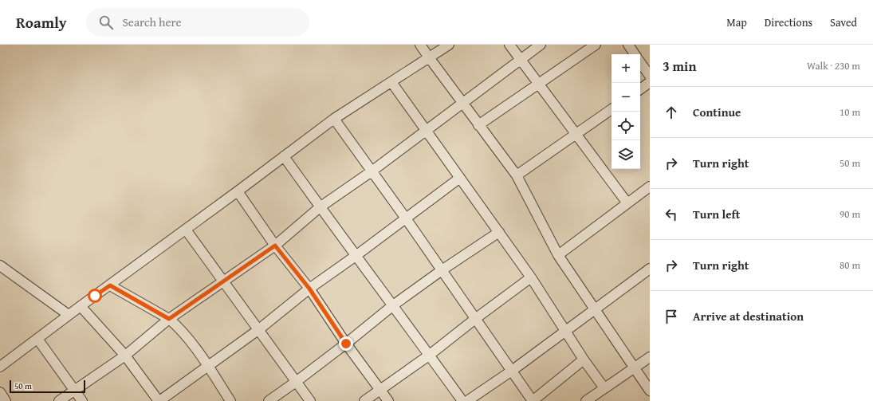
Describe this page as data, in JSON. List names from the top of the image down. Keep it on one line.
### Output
{"scale_bar":"50 m","page":{"header":"Roamly","search":"Search here","nav":["Map","Directions","Saved"],"heading":["3 min","Walk · 230 m"],"map_buttons":["+","−"],"list":[["Continue","10 m"],["Turn right","50 m"],["Turn left","90 m"],["Turn right","80 m"],"Arrive at destination"],"scale":"50 m"}}
